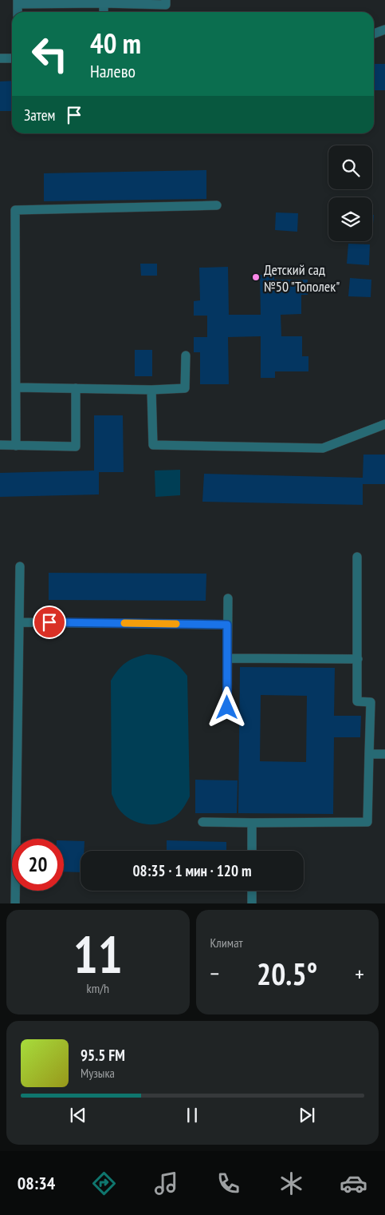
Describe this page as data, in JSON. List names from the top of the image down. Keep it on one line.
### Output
{"places":["Детский сад №50 \"Тополек\""],"page":{"turn":["40 m","Налево"],"then":"Затем","limit":"20","trip":"08:35 · 1 мин · 120 m","tile":[["11","km/h"],"Климат"],"heat":["−","20.5°","+"],"song":["95.5 FM","Музыка"],"tabs":"08:34"}}
